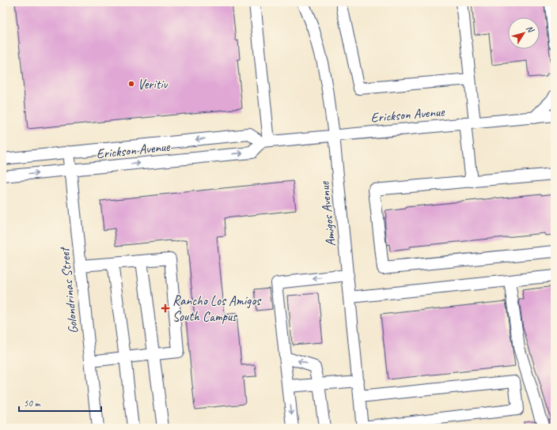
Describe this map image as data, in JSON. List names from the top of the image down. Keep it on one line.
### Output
{"streets":{"street":["Erickson Avenue","Amigos Avenue","Golondrinas Street"]},"crossings":[["Erickson Avenue","Amigos Avenue"],["Erickson Avenue","Golondrinas Street"]],"places":{"other":["Veritiv"],"health":["Rancho Los Amigos South Campus"]},"scale_bar":"50 m","north":"top right"}
